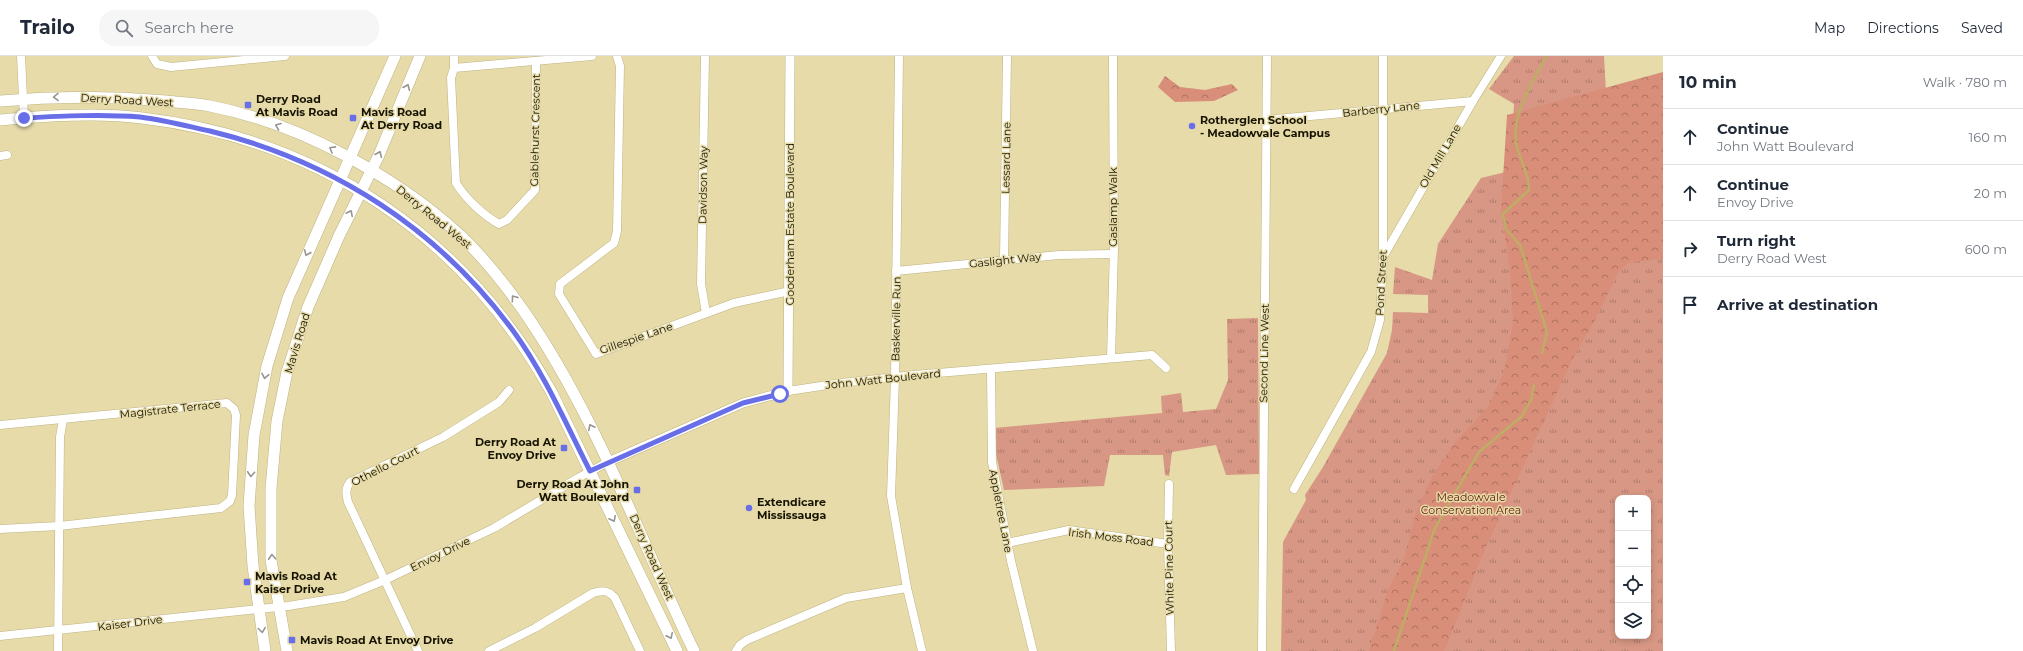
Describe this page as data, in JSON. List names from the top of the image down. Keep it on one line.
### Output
{"streets":{"main road":["Derry Road West","Mavis Road"],"street":["Barberry Lane","Gablehurst Crescent","Old Mill Lane","Lessard Lane","Davidson Way","Gaslamp Walk","Gooderham Estate Boulevard","Gaslight Way","Pond Street","Baskerville Run","Gillespie Lane","Second Line West","John Watt Boulevard","Magistrate Terrace","Othello Court","Appletree Lane","Irish Moss Road","Envoy Drive","White Pine Court","Kaiser Drive"]},"crossings":[["Derry Road West","Mavis Road"],["Derry Road West","John Watt Boulevard"],["Derry Road West","Envoy Drive"],["Barberry Lane","Old Mill Lane"],["Barberry Lane","Pond Street"],["Barberry Lane","Second Line West"],["Old Mill Lane","Pond Street"],["Lessard Lane","Gaslight Way"],["Davidson Way","Gillespie Lane"],["Gaslamp Walk","Gaslight Way"],["Gaslamp Walk","John Watt Boulevard"],["Gooderham Estate Boulevard","Gillespie Lane"],["Gooderham Estate Boulevard","John Watt Boulevard"],["Gaslight Way","Baskerville Run"],["Baskerville Run","John Watt Boulevard"],["Mavis Road","Envoy Drive"],["Mavis Road","Kaiser Drive"],["John Watt Boulevard","Appletree Lane"],["John Watt Boulevard","Envoy Drive"],["Othello Court","Envoy Drive"],["Appletree Lane","Irish Moss Road"],["Irish Moss Road","White Pine Court"],["Envoy Drive","Kaiser Drive"]],"parks":["Meadowvale Conservation Area"],"places":{"transit":["Derry Road At Mavis Road","Mavis Road At Derry Road","Derry Road At Envoy Drive","Derry Road At John Watt Boulevard","Mavis Road At Kaiser Drive","Mavis Road At Envoy Drive"],"other":["Rotherglen School - Meadowvale Campus","Extendicare Mississauga"]},"page":{"header":"Trailo","search":"Search here","nav":["Map","Directions","Saved"],"heading":["10 min","Walk · 780 m"],"list":[["Continue","John Watt Boulevard","160 m"],["Continue","Envoy Drive","20 m"],["Turn right","Derry Road West","600 m"],"Arrive at destination"],"map_buttons":["+","−"]}}
